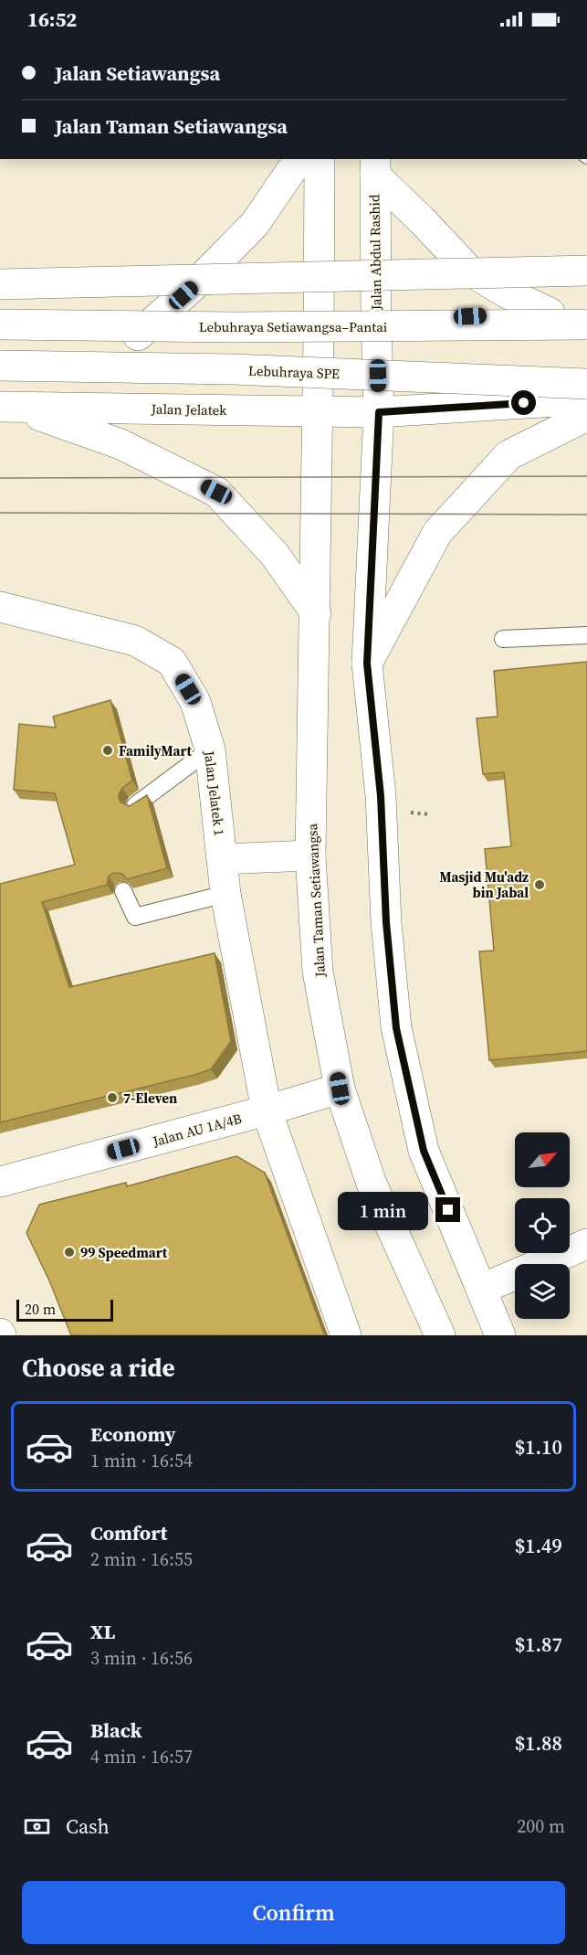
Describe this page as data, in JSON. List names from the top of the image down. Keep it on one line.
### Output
{"streets":{"main road":["Jalan Abdul Rashid","Lebuhraya Setiawangsa–Pantai","Lebuhraya SPE","Jalan Jelatek","Jalan Jelatek 1","Jalan Taman Setiawangsa","Jalan AU 1A/4B"]},"crossings":[["Jalan Abdul Rashid","Jalan Jelatek"],["Jalan Jelatek","Jalan Taman Setiawangsa"],["Jalan Jelatek 1","Jalan AU 1A/4B"],["Jalan Taman Setiawangsa","Jalan AU 1A/4B"]],"places":["FamilyMart","Masjid Mu'adz bin Jabal","7-Eleven","99 Speedmart"],"scale_bar":"20 m","north":"top right","page":{"status":"16:52","banner":["Jalan Setiawangsa","Jalan Taman Setiawangsa"],"bubble":"1 min","scale":"20 m","heading":"Choose a ride","list":[{"name":"Economy","note":"1 min · 16:54","value":"$1.10"},{"name":"Comfort","note":"2 min · 16:55","value":"$1.49"},{"name":"XL","note":"3 min · 16:56","value":"$1.87"},{"name":"Black","note":"4 min · 16:57","value":"$1.88"}],"pay":["Cash","200 m"],"buttons":"Confirm"}}
